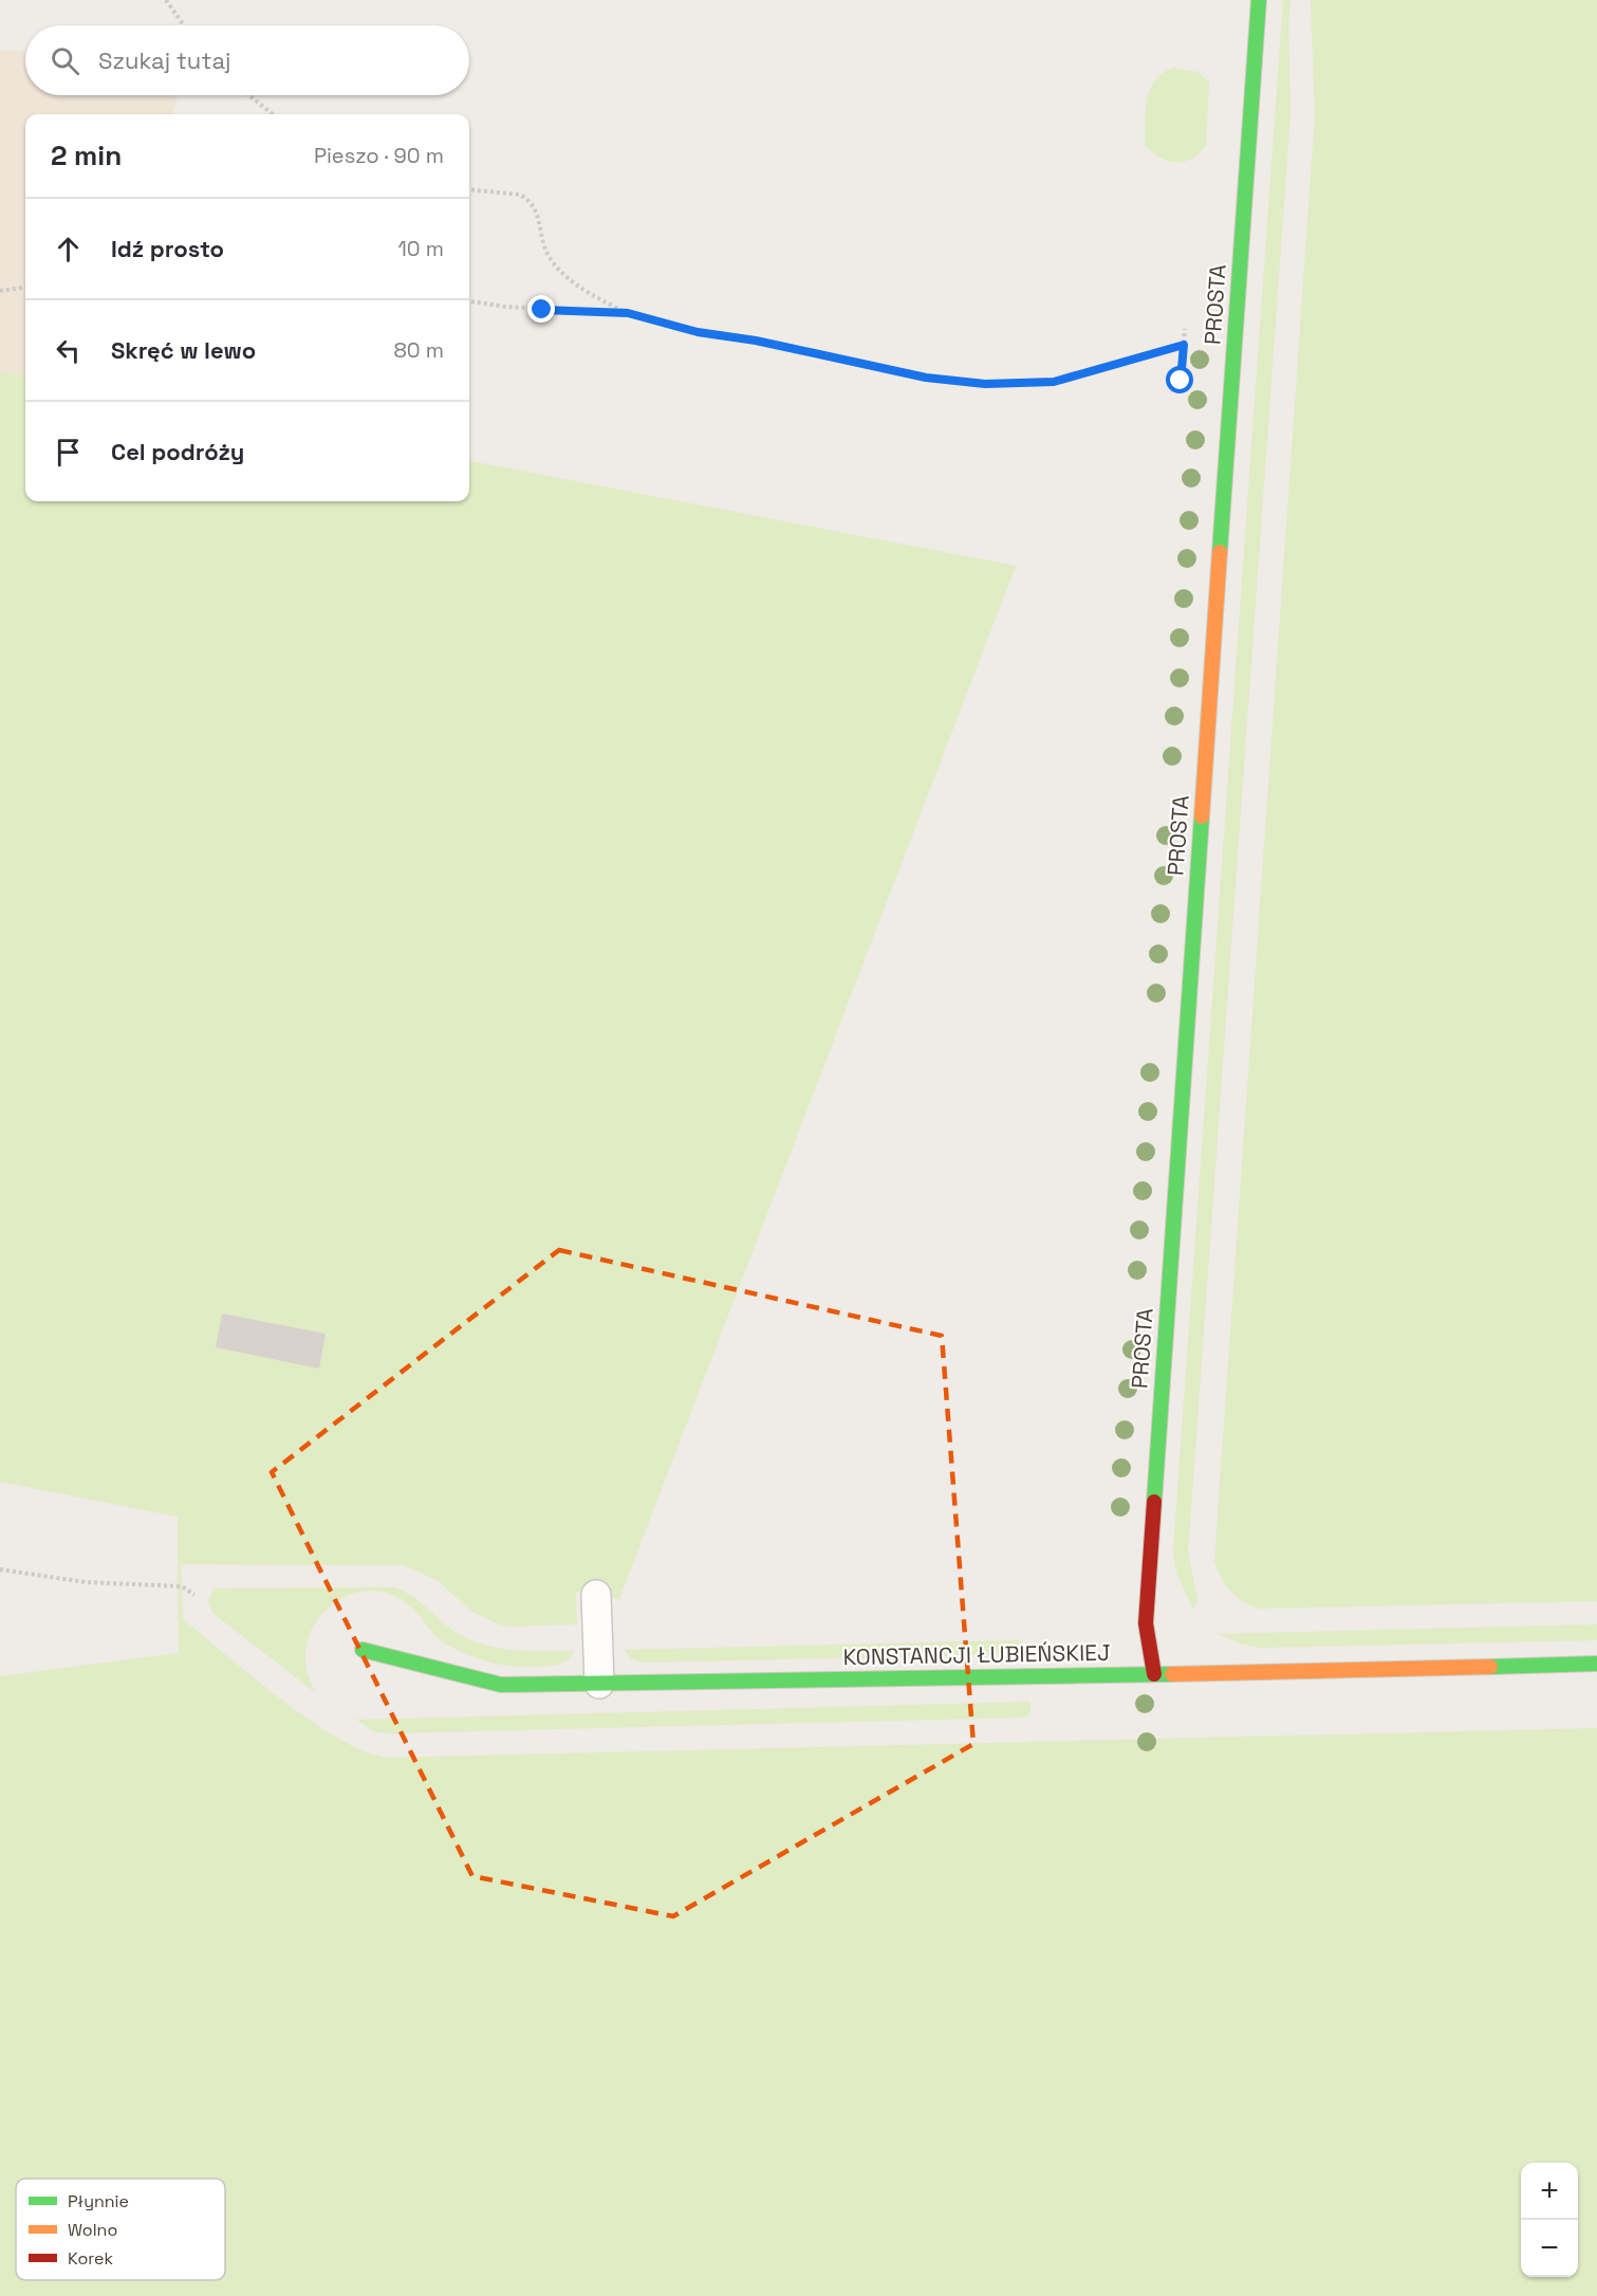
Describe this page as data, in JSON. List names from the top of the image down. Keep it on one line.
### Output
{"streets":{"street":["PROSTA","KONSTANCJI ŁUBIEŃSKIEJ"]},"crossings":[["PROSTA","KONSTANCJI ŁUBIEŃSKIEJ"]],"legend":["Płynnie","Wolno","Korek"],"page":{"search":"Szukaj tutaj","heading":["2 min","Pieszo · 90 m"],"list":[["Idź prosto","10 m"],["Skręć w lewo","80 m"],"Cel podróży"],"map_buttons":["+","−"]}}
